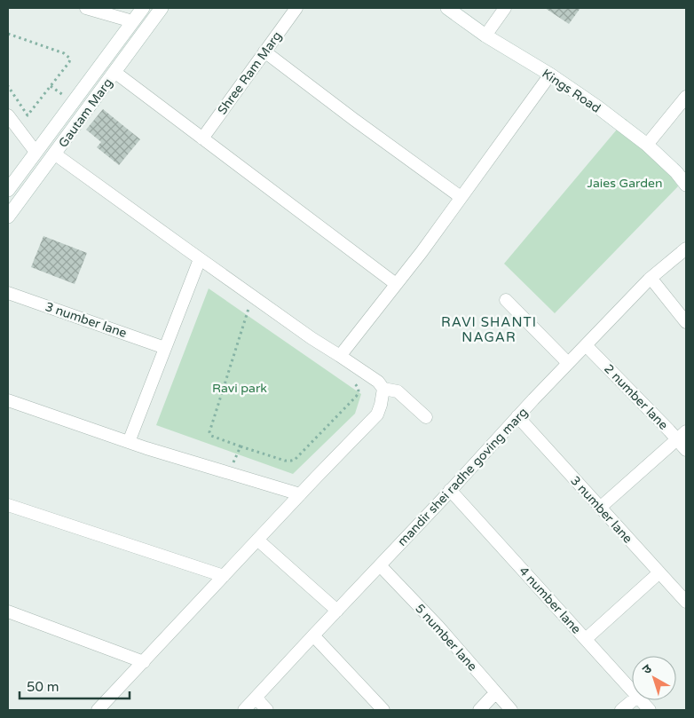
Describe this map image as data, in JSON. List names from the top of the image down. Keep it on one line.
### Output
{"streets":{"street":["Shree Ram Marg","Kings Road","Gautam Marg","3 number lane","2 number lane","mandir shei radhe goving marg","4 number lane","5 number lane"]},"crossings":[["3 number lane","mandir shei radhe goving marg"],["2 number lane","mandir shei radhe goving marg"],["mandir shei radhe goving marg","4 number lane"],["mandir shei radhe goving marg","5 number lane"]],"districts":["RAVI SHANTI NAGAR"],"parks":["Jaies Garden","Ravi park"],"scale_bar":"50 m","north":"top left"}
